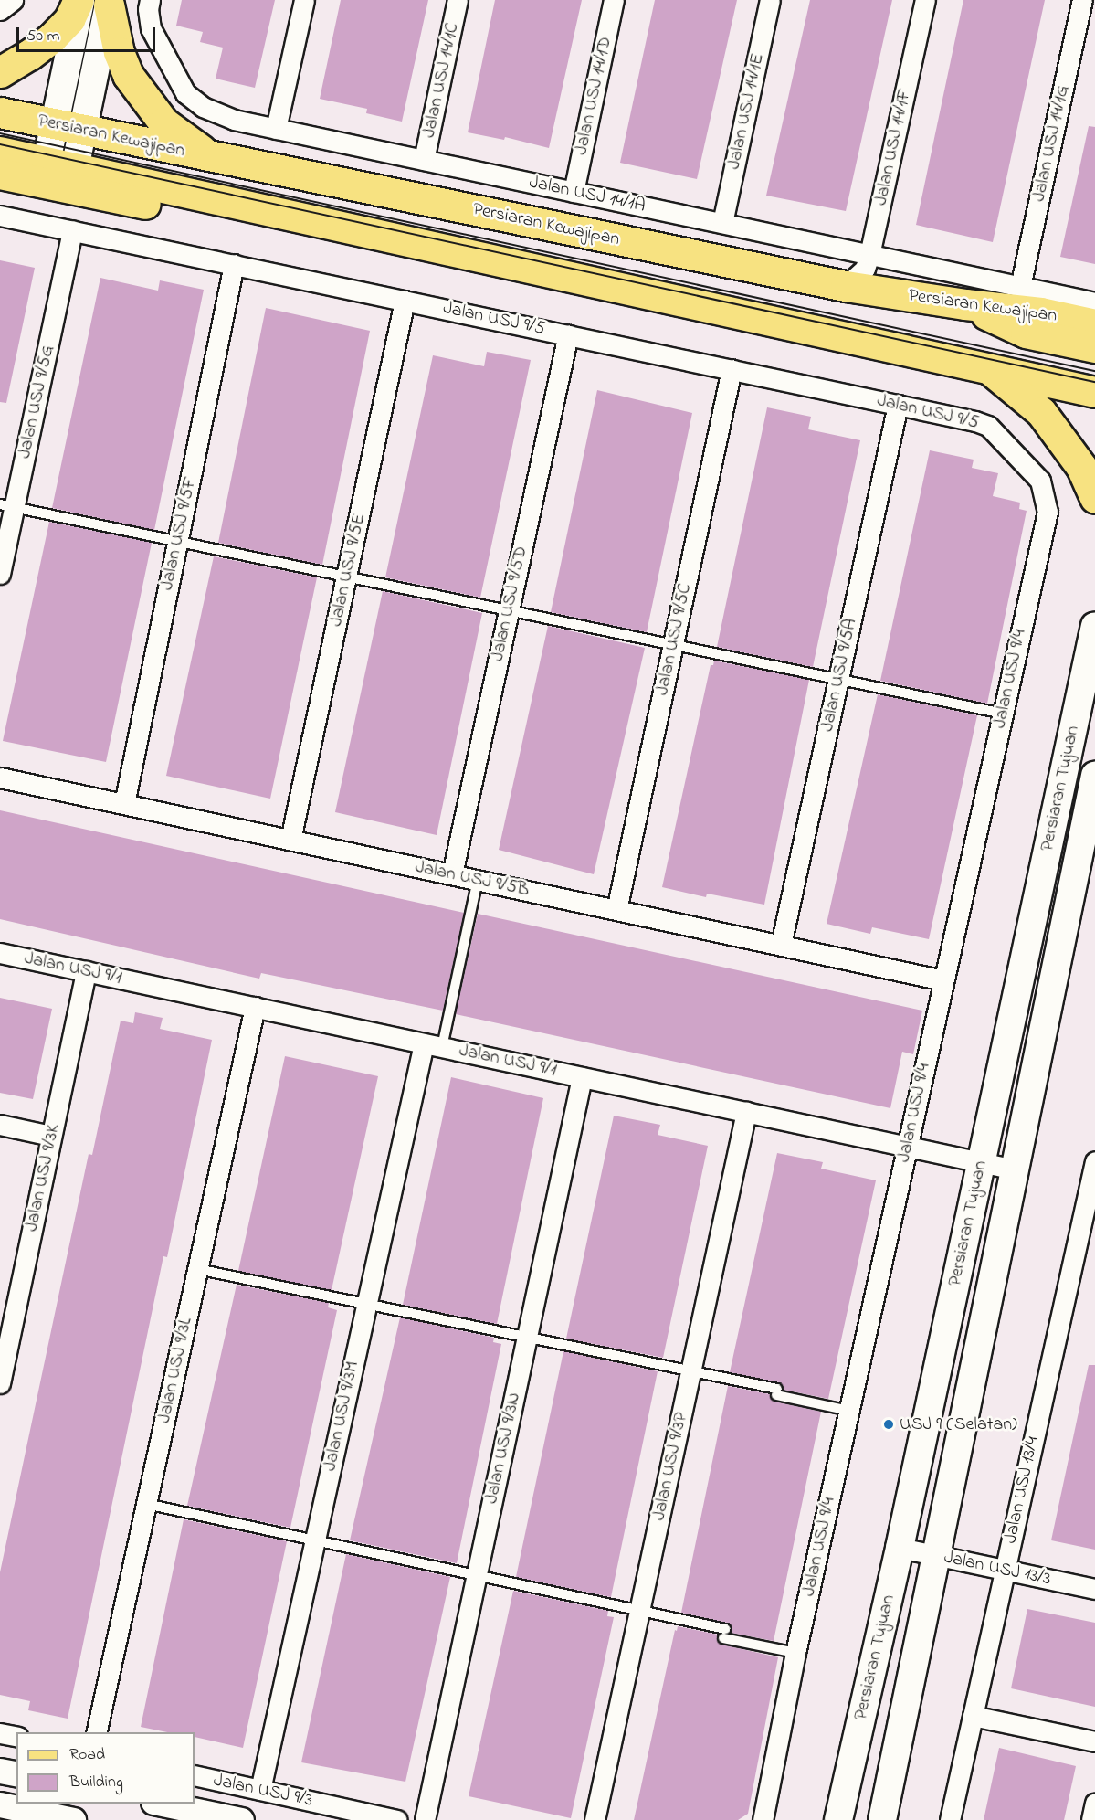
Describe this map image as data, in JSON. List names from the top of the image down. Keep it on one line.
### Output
{"streets":{"main road":["Persiaran Kewajipan","Persiaran Tujuan"],"street":["Jalan USJ 14/1C","Jalan USJ 14/1D","Jalan USJ 14/1E","Jalan USJ 14/1G","Jalan USJ 14/1F","Jalan USJ 14/1A","Jalan USJ 9/5","Jalan USJ 9/5G","Jalan USJ 9/5F","Jalan USJ 9/5E","Jalan USJ 9/5D","Jalan USJ 9/5C","Jalan USJ 9/5A","Jalan USJ 9/4","Jalan USJ 9/5B","Jalan USJ 9/1","Jalan USJ 9/3K","Jalan USJ 9/3L","Jalan USJ 9/3M","Jalan USJ 9/3N","Jalan USJ 9/3P","Jalan USJ 13/4","Jalan USJ 13/3","Jalan USJ 9/3"]},"crossings":[["Jalan USJ 14/1C","Jalan USJ 14/1A"],["Jalan USJ 14/1D","Jalan USJ 14/1A"],["Jalan USJ 14/1E","Jalan USJ 14/1A"],["Persiaran Kewajipan","Jalan USJ 14/1F"],["Jalan USJ 14/1G","Jalan USJ 14/1A"],["Jalan USJ 14/1F","Jalan USJ 14/1A"],["Jalan USJ 9/5","Jalan USJ 9/5G"],["Jalan USJ 9/5","Jalan USJ 9/5F"],["Jalan USJ 9/5","Jalan USJ 9/5E"],["Jalan USJ 9/5","Jalan USJ 9/5D"],["Jalan USJ 9/5","Jalan USJ 9/5C"],["Jalan USJ 9/5","Jalan USJ 9/5A"],["Jalan USJ 9/5","Jalan USJ 9/4"],["Jalan USJ 9/5F","Jalan USJ 9/5B"],["Jalan USJ 9/5E","Jalan USJ 9/5B"],["Jalan USJ 9/5D","Jalan USJ 9/5B"],["Jalan USJ 9/5C","Jalan USJ 9/5B"],["Jalan USJ 9/5A","Jalan USJ 9/5B"],["Jalan USJ 9/4","Jalan USJ 9/5B"],["Jalan USJ 9/4","Jalan USJ 9/1"],["Persiaran Tujuan","Jalan USJ 9/1"],["Persiaran Tujuan","Jalan USJ 13/3"],["Jalan USJ 9/1","Jalan USJ 9/3K"],["Jalan USJ 9/1","Jalan USJ 9/3L"],["Jalan USJ 9/1","Jalan USJ 9/3M"],["Jalan USJ 9/1","Jalan USJ 9/3N"],["Jalan USJ 9/1","Jalan USJ 9/3P"],["Jalan USJ 9/3M","Jalan USJ 9/3"],["Jalan USJ 13/4","Jalan USJ 13/3"]],"places":["USJ 9 (Selatan)"],"legend":["Road","Building"],"scale_bar":"50 m"}
